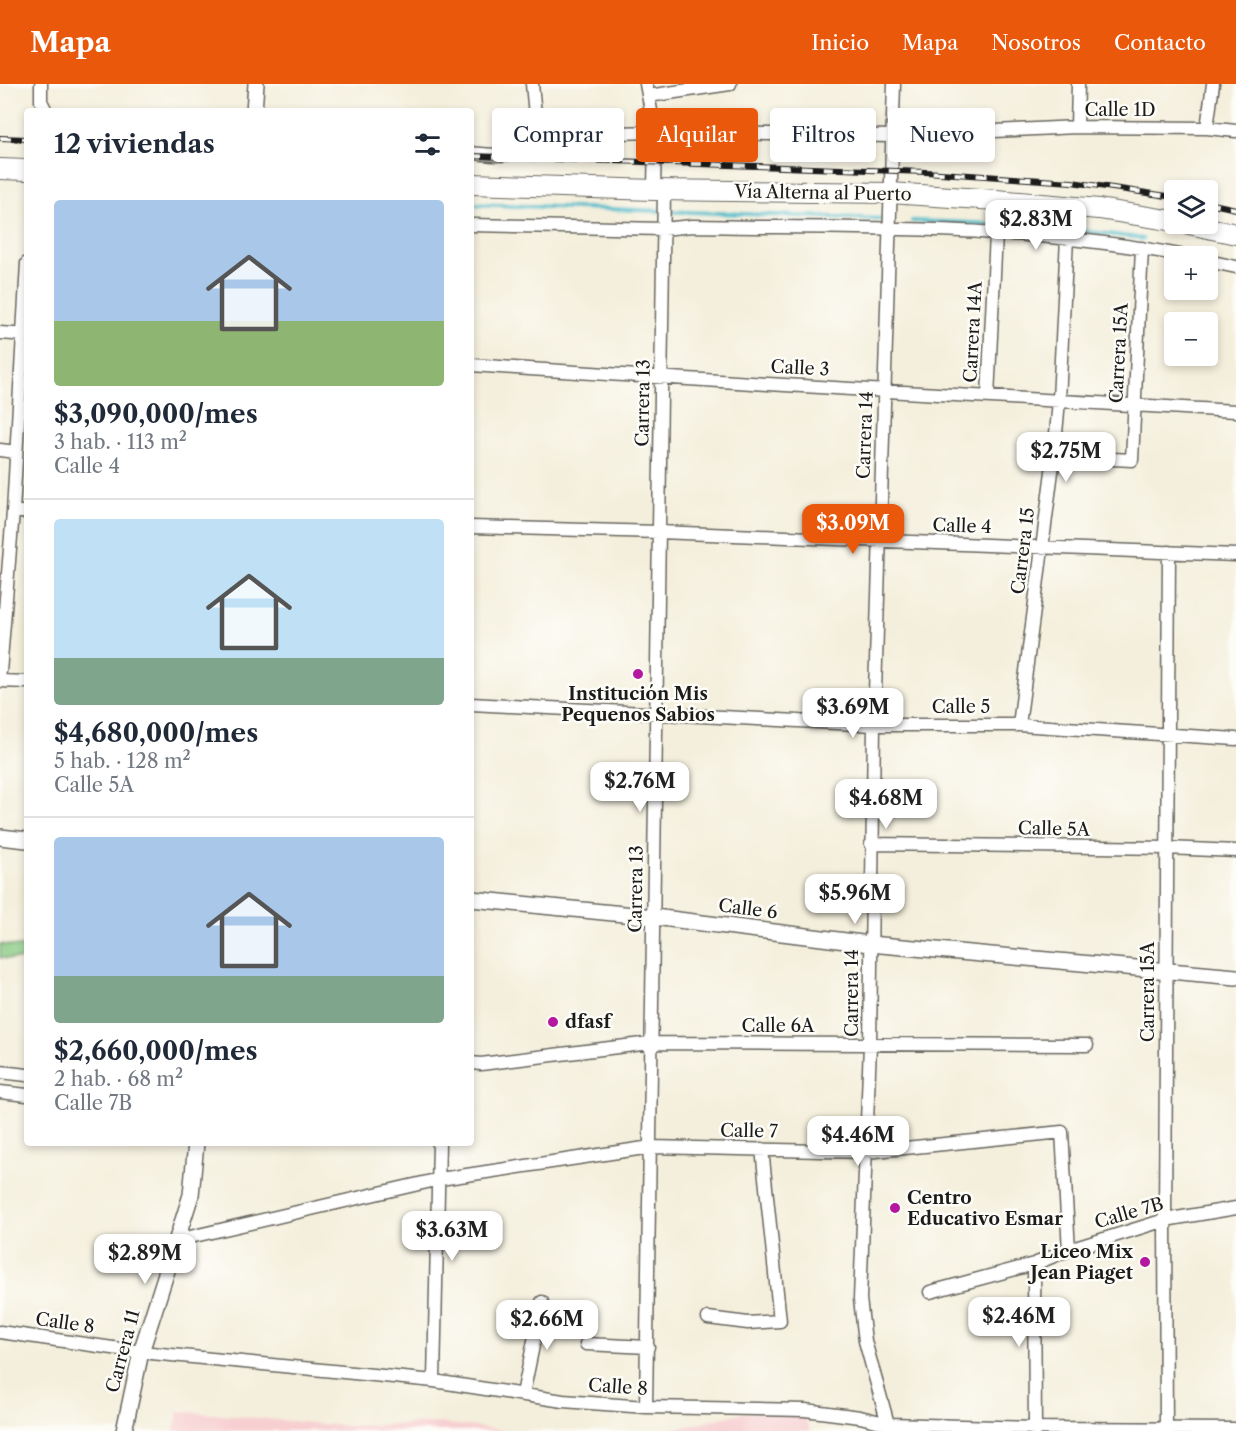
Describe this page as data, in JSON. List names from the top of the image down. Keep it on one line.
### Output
{"streets":{"main road":["Vía Alterna al Puerto"],"street":["Calle 1D","Carrera 14A","Carrera 15A","Calle 3","Carrera 13","Carrera 14","Calle 4","Carrera 15","Calle 5","Calle 5A","Calle 6","Calle 6A","Calle 7","Calle 7B","Calle 8","Carrera 11"]},"crossings":[["Vía Alterna al Puerto","Carrera 13"],["Vía Alterna al Puerto","Carrera 14"],["Carrera 14A","Calle 3"],["Carrera 15A","Calle 3"],["Carrera 15A","Calle 4"],["Carrera 15A","Carrera 15"],["Carrera 15A","Calle 5"],["Carrera 15A","Calle 5A"],["Carrera 15A","Calle 6"],["Carrera 15A","Calle 7B"],["Carrera 15A","Calle 8"],["Calle 3","Carrera 13"],["Calle 3","Carrera 14"],["Calle 3","Carrera 15"],["Carrera 13","Calle 4"],["Carrera 13","Calle 5"],["Carrera 13","Calle 6"],["Carrera 13","Calle 6A"],["Carrera 13","Calle 7"],["Carrera 13","Calle 8"],["Carrera 14","Calle 4"],["Carrera 14","Calle 5"],["Carrera 14","Calle 5A"],["Carrera 14","Calle 6"],["Carrera 14","Calle 6A"],["Carrera 14","Calle 7"],["Carrera 14","Calle 8"],["Calle 4","Carrera 15"],["Carrera 15","Calle 5"],["Calle 7","Calle 7B"],["Calle 7","Carrera 11"],["Calle 8","Carrera 11"]],"places":["Institución Mis Pequenos Sabios","dfasf","Centro Educativo Esmar","Liceo Mix Jean Piaget"],"page":{"header":"Mapa","nav":["Inicio","Mapa","Nosotros","Contacto"],"chip":["Comprar","Alquilar","Filtros","Nuevo"],"heading":"12 viviendas","map_buttons":["+","−"],"list":[{"name":"$3,090,000/mes","note":"3 hab. · 113 m² · Calle 4"},{"name":"$4,680,000/mes","note":"5 hab. · 128 m² · Calle 5A"},{"name":"$2,660,000/mes","note":"2 hab. · 68 m² · Calle 7B"}],"price":["$2.83M","$2.75M","$3.09M","$3.69M","$2.76M","$4.68M","$5.96M","$4.46M","$3.63M","$2.89M","$2.46M","$2.66M"]}}
